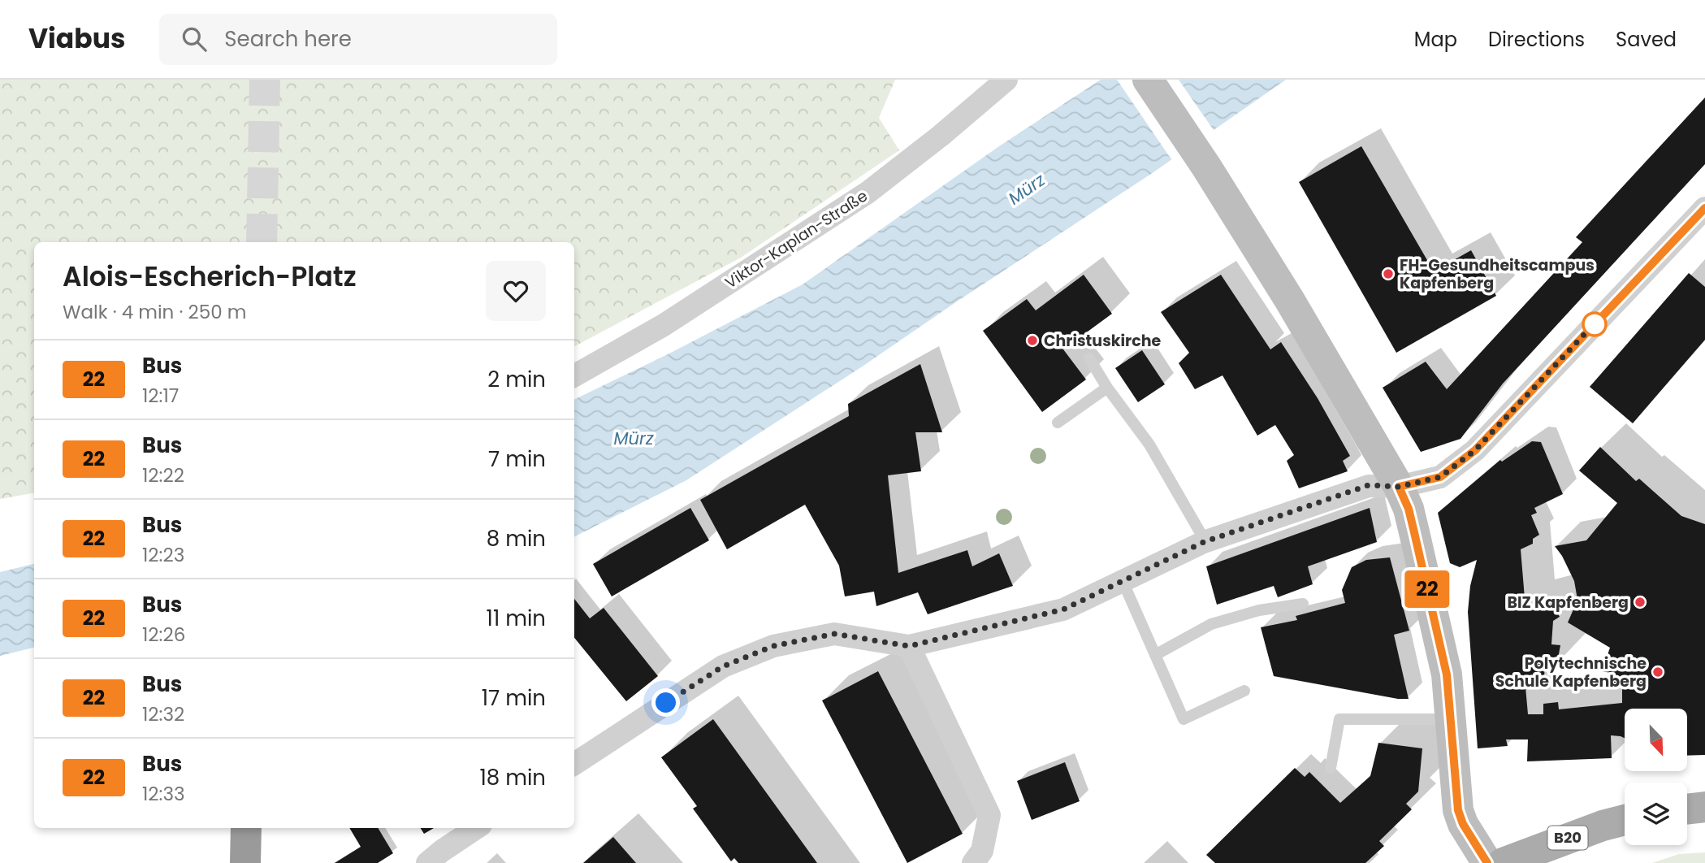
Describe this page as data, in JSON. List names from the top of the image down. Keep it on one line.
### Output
{"streets":{"main road":["B20"],"street":["Viktor-Kaplan-Straße"]},"water":["Mürz"],"places":["FH-Gesundheitscampus Kapfenberg","Christuskirche","BIZ Kapfenberg","Polytechnische Schule Kapfenberg"],"lines":["bus line 22"],"north":"bottom right","page":{"header":"Viabus","search":"Search here","nav":["Map","Directions","Saved"],"on_map":"22","heading":["Alois-Escherich-Platz","Walk · 4 min · 250 m"],"list":[{"mark":"22","name":"Bus","note":"12:17","value":"2 min"},{"mark":"22","name":"Bus","note":"12:22","value":"7 min"},{"mark":"22","name":"Bus","note":"12:23","value":"8 min"},{"mark":"22","name":"Bus","note":"12:26","value":"11 min"},{"mark":"22","name":"Bus","note":"12:32","value":"17 min"},{"mark":"22","name":"Bus","note":"12:33","value":"18 min"}]}}
